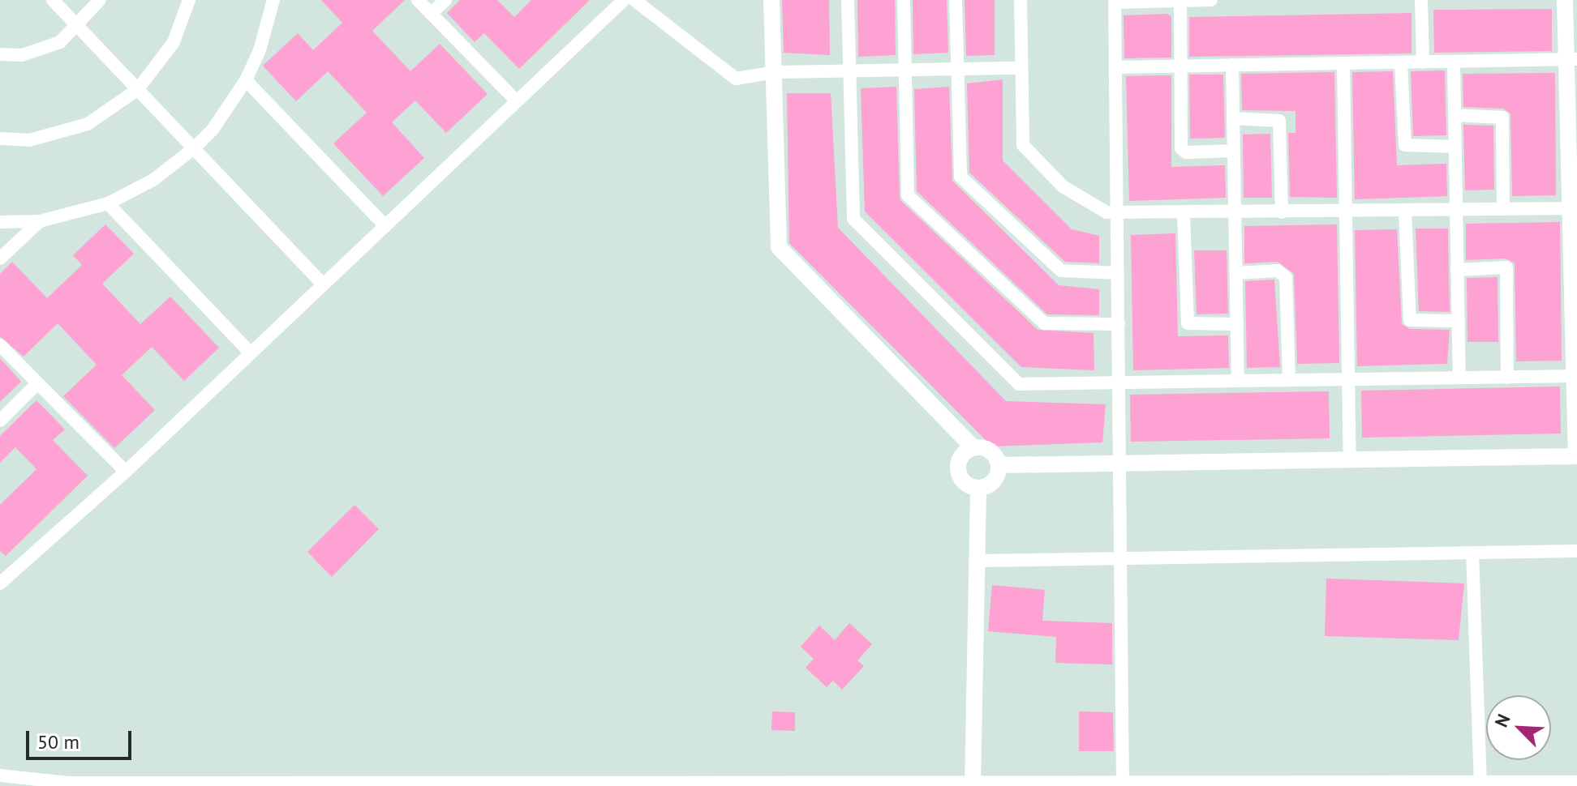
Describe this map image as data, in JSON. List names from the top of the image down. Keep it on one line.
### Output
{"scale_bar":"50 m","north":"top left"}
